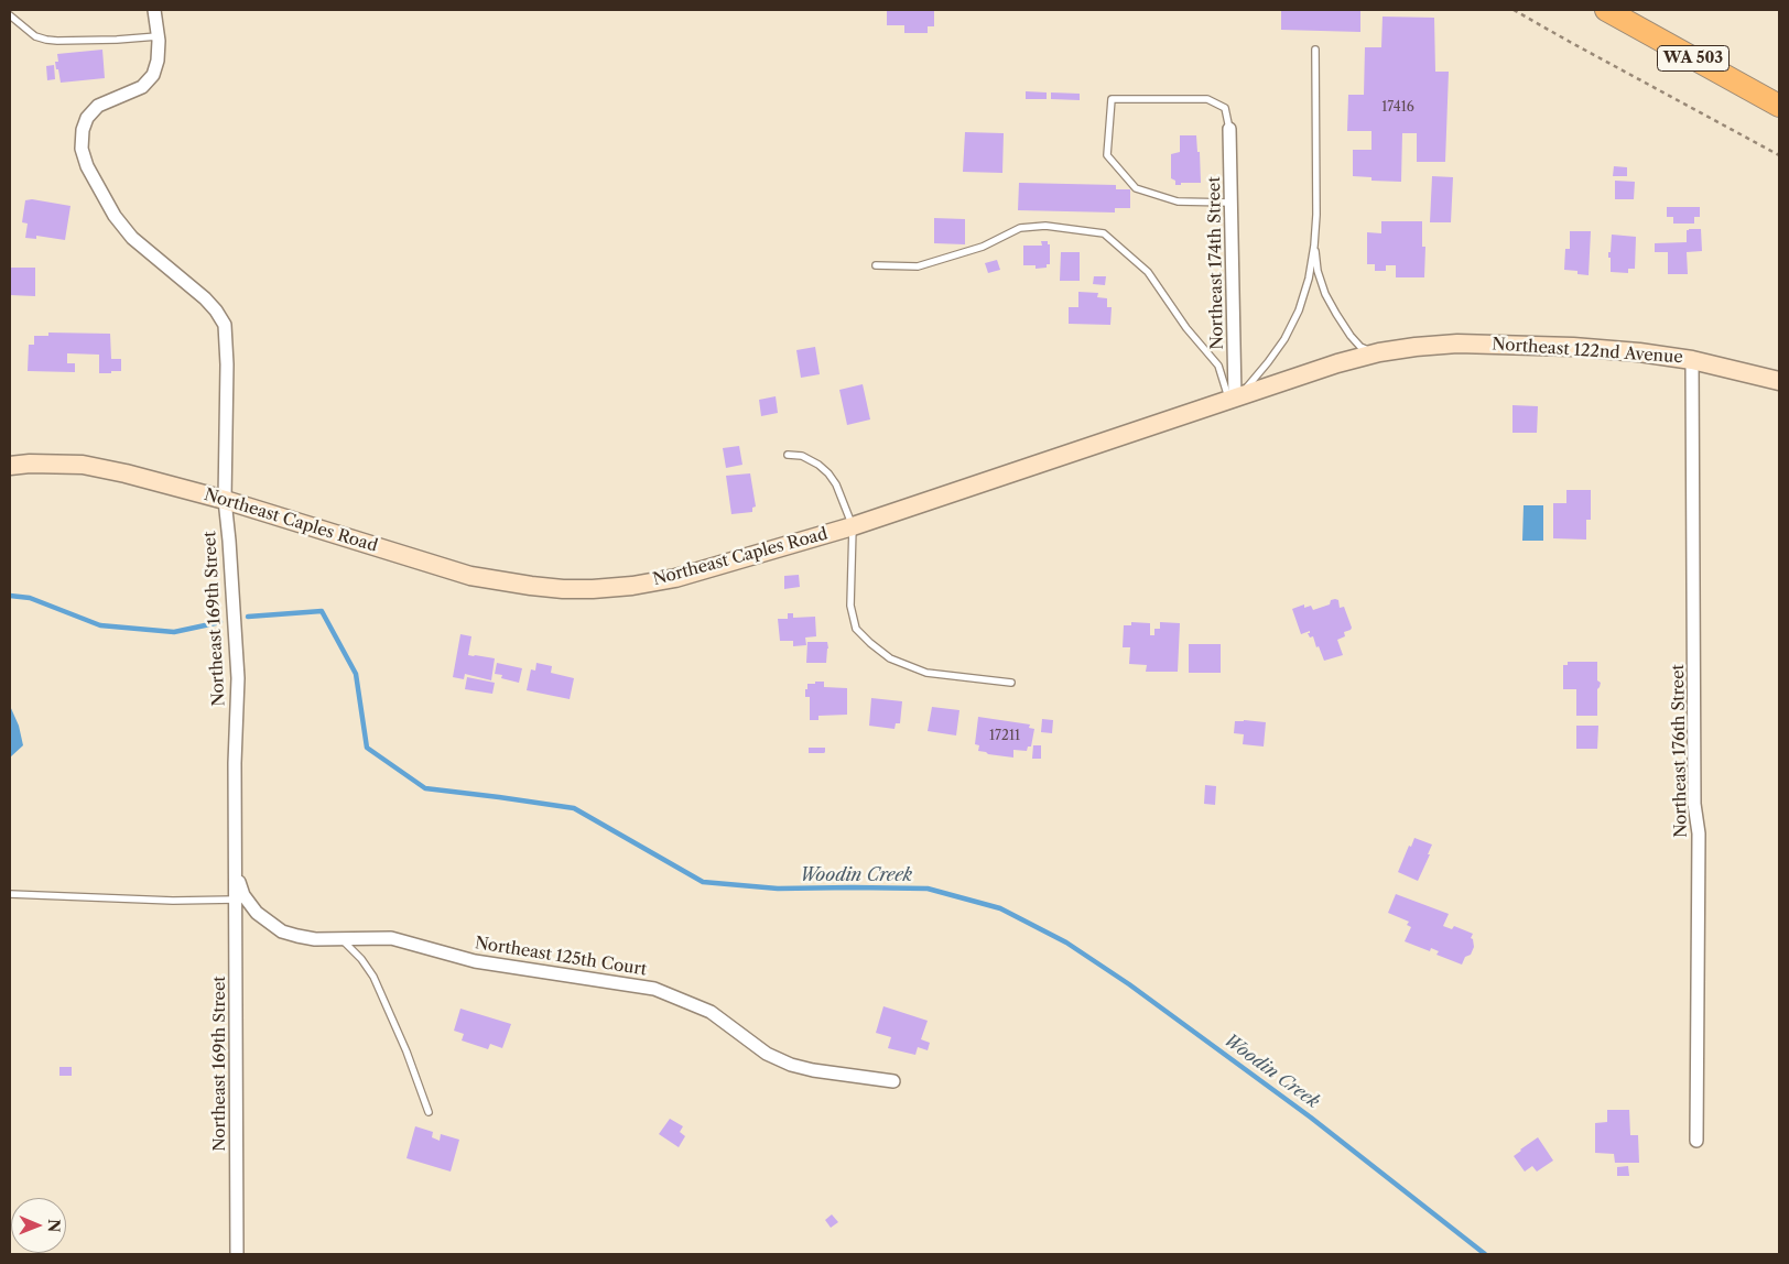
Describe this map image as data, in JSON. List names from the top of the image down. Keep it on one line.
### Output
{"streets":{"highway":["WA 503"],"main road":["Northeast 122nd Avenue","Northeast Caples Road"],"street":["Northeast 174th Street","Northeast 169th Street","Northeast 176th Street","Northeast 125th Court"]},"crossings":[["Northeast 174th Street","Northeast 122nd Avenue"],["Northeast 174th Street","Northeast Caples Road"],["Northeast 122nd Avenue","Northeast Caples Road"],["Northeast 122nd Avenue","Northeast 176th Street"],["Northeast Caples Road","Northeast 169th Street"],["Northeast 169th Street","Northeast 125th Court"]],"water":["Woodin Creek"],"house_numbers":["17416","17211"],"north":"right"}
